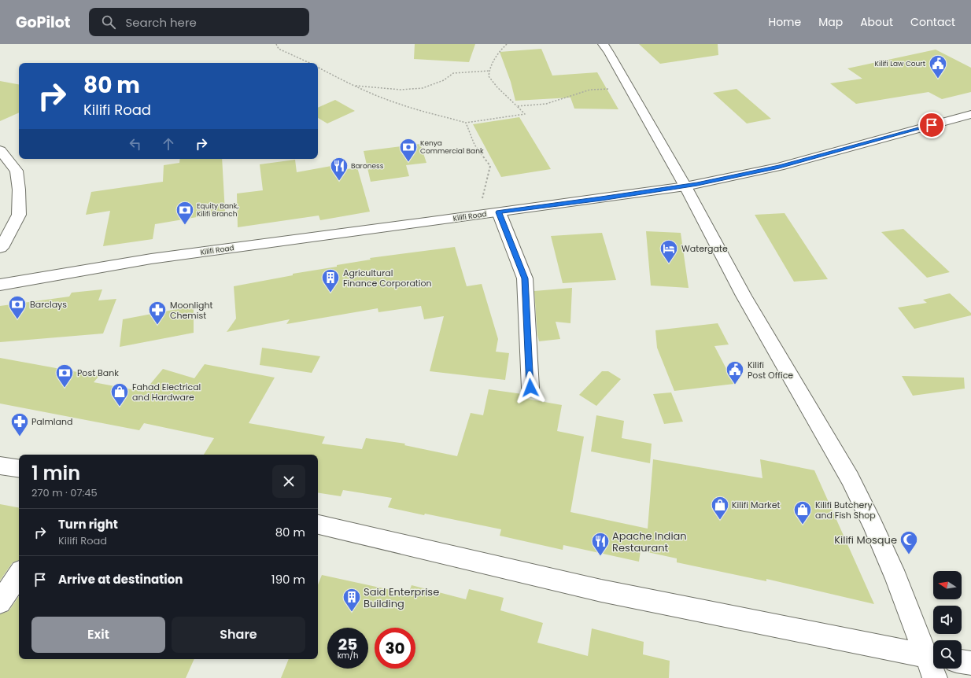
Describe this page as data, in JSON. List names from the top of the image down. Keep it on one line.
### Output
{"streets":{"street":["Kilifi Road"]},"places":{"public building":["Kilifi Law Court","Kilifi Post Office"],"bank":["Kenya Commercial Bank","Equity Bank, Kilifi Branch","Barclays","Post Bank"],"restaurant":["Baroness","Apache Indian Restaurant"],"hotel":["Watergate"],"building":["Agricultural Finance Corporation","Said Enterprise Building"],"pharmacy":["Moonlight Chemist","Palmland"],"shop":["Fahad Electrical and Hardware","Kilifi Market","Kilifi Butchery and Fish Shop"],"mosque":["Kilifi Mosque"]},"north":"left","page":{"header":"GoPilot","search":"Search here","nav":["Home","Map","About","Contact"],"turn":["80 m","Kilifi Road"],"heading":["1 min","270 m · 07:45"],"list":[{"name":"Turn right","note":"Kilifi Road","value":"80 m"},{"name":"Arrive at destination","value":"190 m"}],"buttons":["Exit","Share"],"speed":"25 km/h","limit":"30"}}
